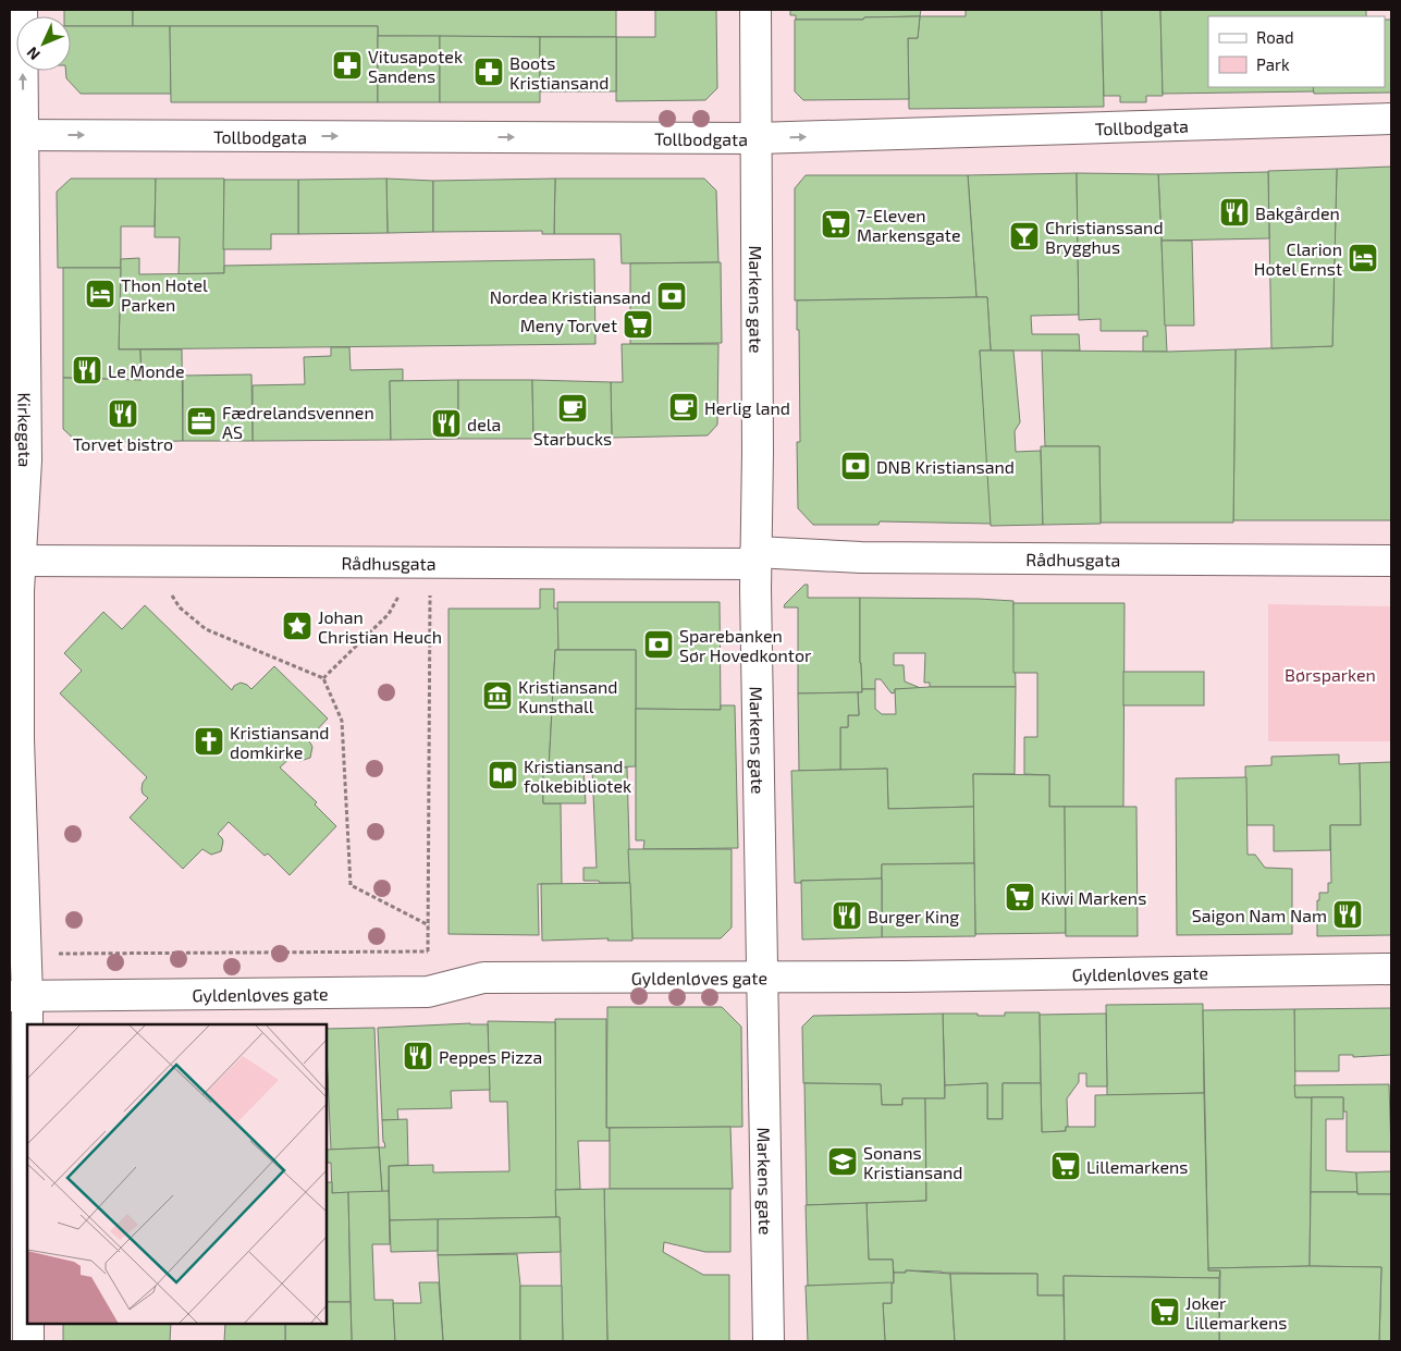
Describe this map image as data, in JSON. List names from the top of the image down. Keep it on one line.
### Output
{"streets":{"street":["Tollbodgata","Markens gate","Kirkegata","Rådhusgata","Gyldenløves gate"]},"crossings":[["Tollbodgata","Markens gate"],["Tollbodgata","Kirkegata"],["Markens gate","Rådhusgata"],["Markens gate","Gyldenløves gate"],["Kirkegata","Rådhusgata"],["Kirkegata","Gyldenløves gate"]],"one_way":["Tollbodgata"],"parks":["Børsparken"],"places":{"pharmacy":["Vitusapotek Sandens","Boots Kristiansand"],"restaurant":["Bakgården","Le Monde","Torvet bistro","dela","Saigon Nam Nam","Burger King","Peppes Pizza"],"supermarket":["7-Eleven Markensgate","Meny Torvet","Kiwi Markens","Lillemarkens","Joker Lillemarkens"],"bar":["Christianssand Brygghus"],"hotel":["Clarion Hotel Ernst","Thon Hotel Parken"],"bank":["Nordea Kristiansand","DNB Kristiansand","Sparebanken Sør Hovedkontor"],"cafe":["Herlig land","Starbucks"],"office":["Fædrelandsvennen AS"],"place":["Johan Christian Heuch"],"museum":["Kristiansand Kunsthall"],"church":["Kristiansand domkirke"],"library":["Kristiansand folkebibliotek"],"school or university":["Sonans Kristiansand"]},"legend":["Road","Park"],"north":"bottom left"}
